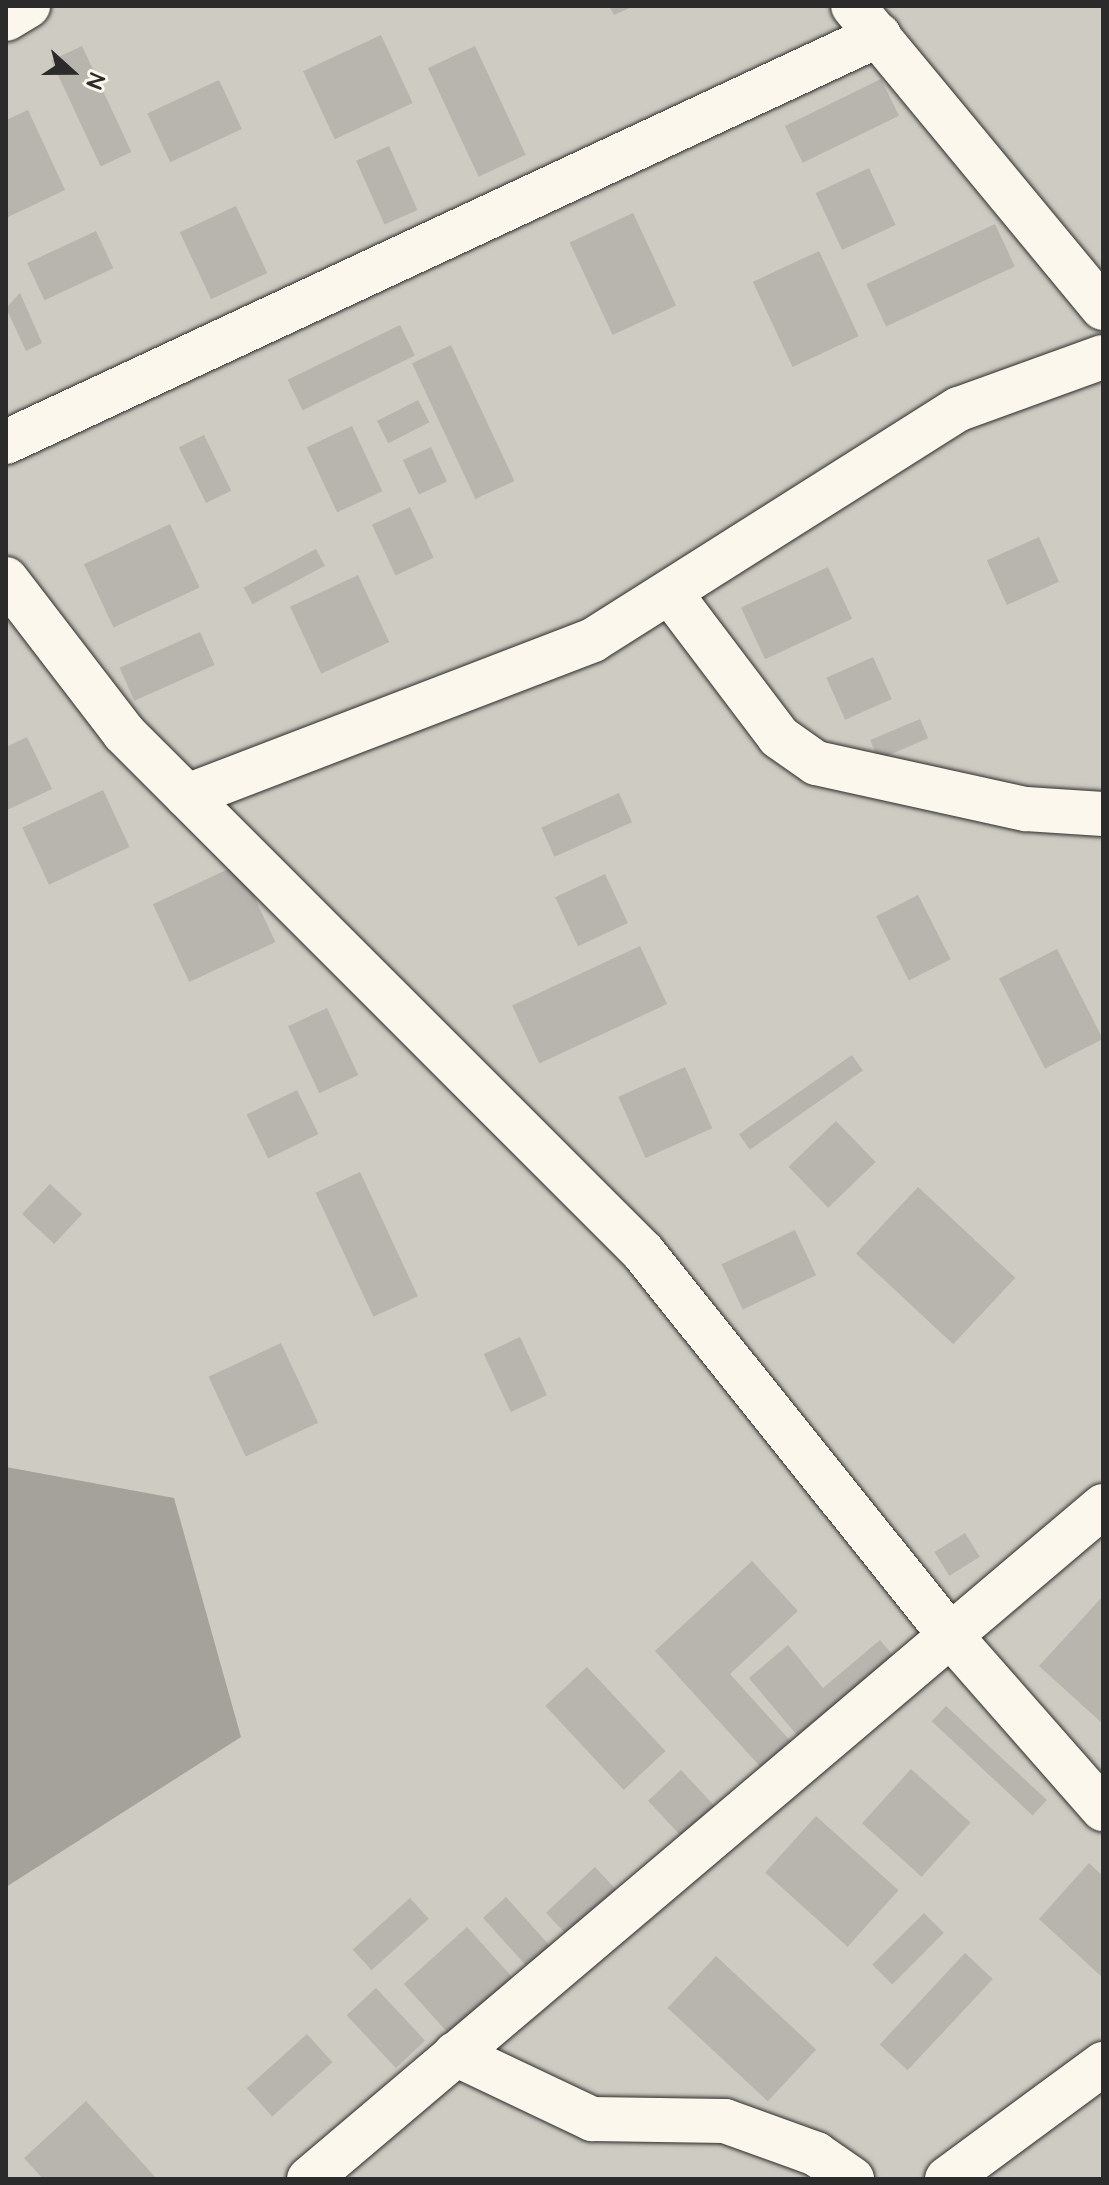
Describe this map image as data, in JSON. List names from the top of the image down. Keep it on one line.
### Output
{"north":"right"}
